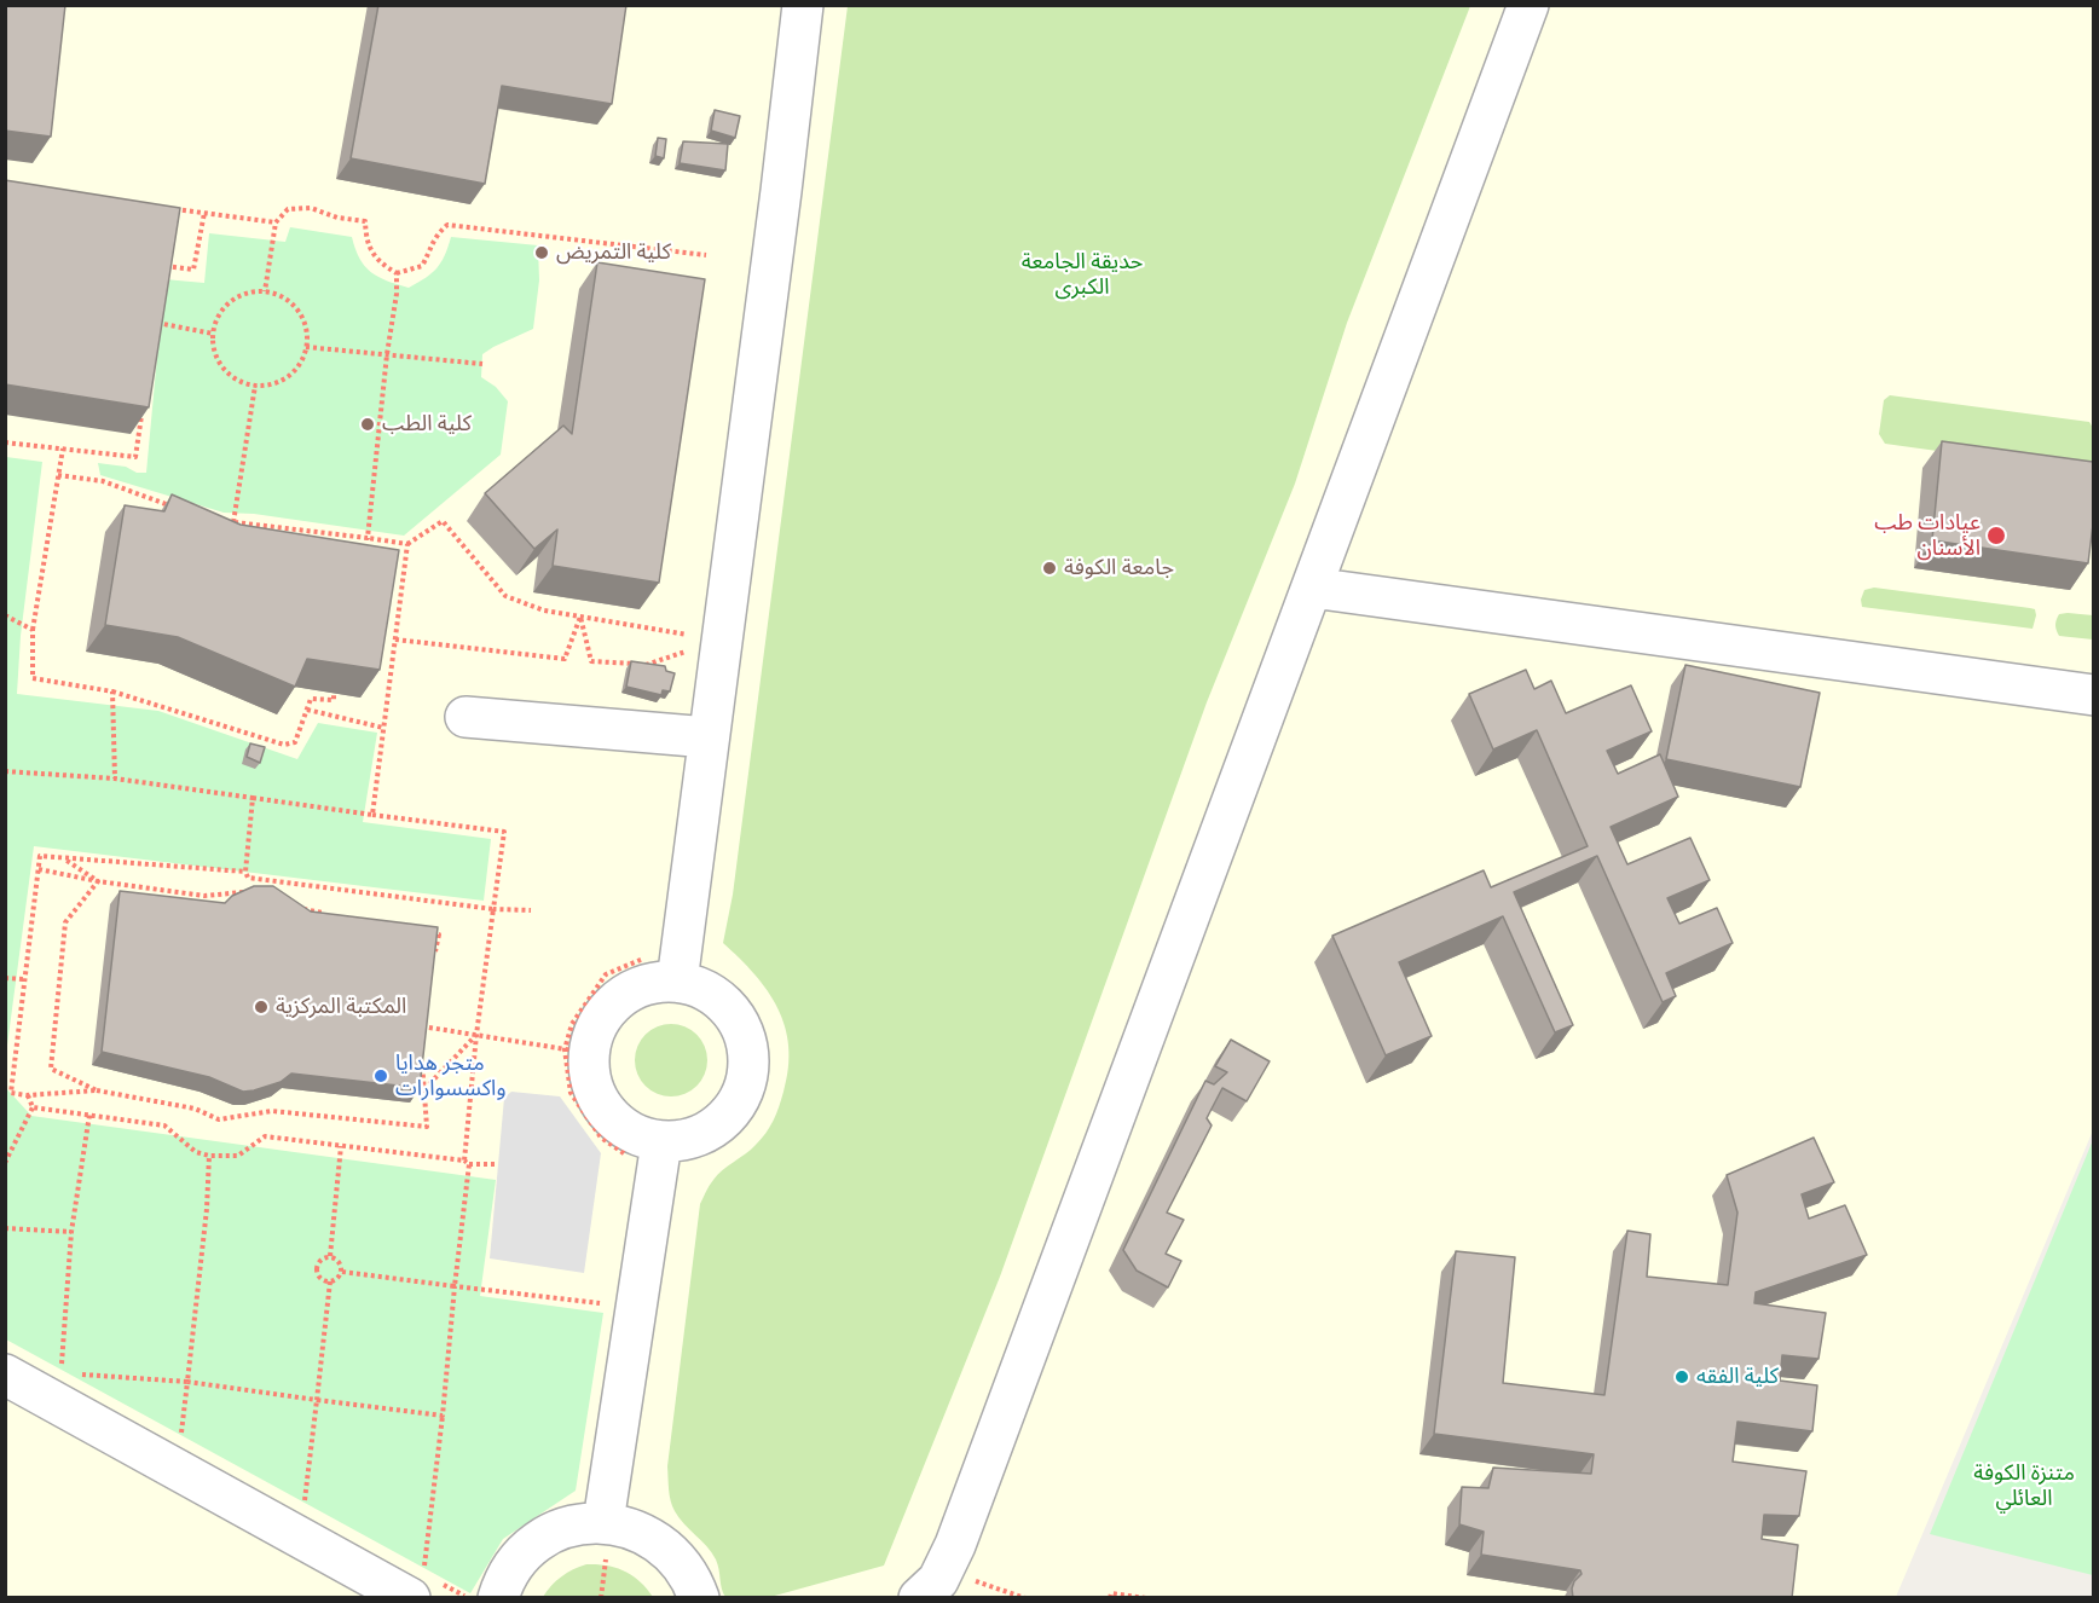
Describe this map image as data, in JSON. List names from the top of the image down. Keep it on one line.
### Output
{"parks":["حديقة الجامعة الكبرى","متنزة الكوفة العائلي"],"places":["كلية التمريض","كلية الطب","عيادات طب الأسنان","جامعة الكوفة","المكتبة المركزية","متجر هدايا واكسسوارات","كلية الفقه"]}
